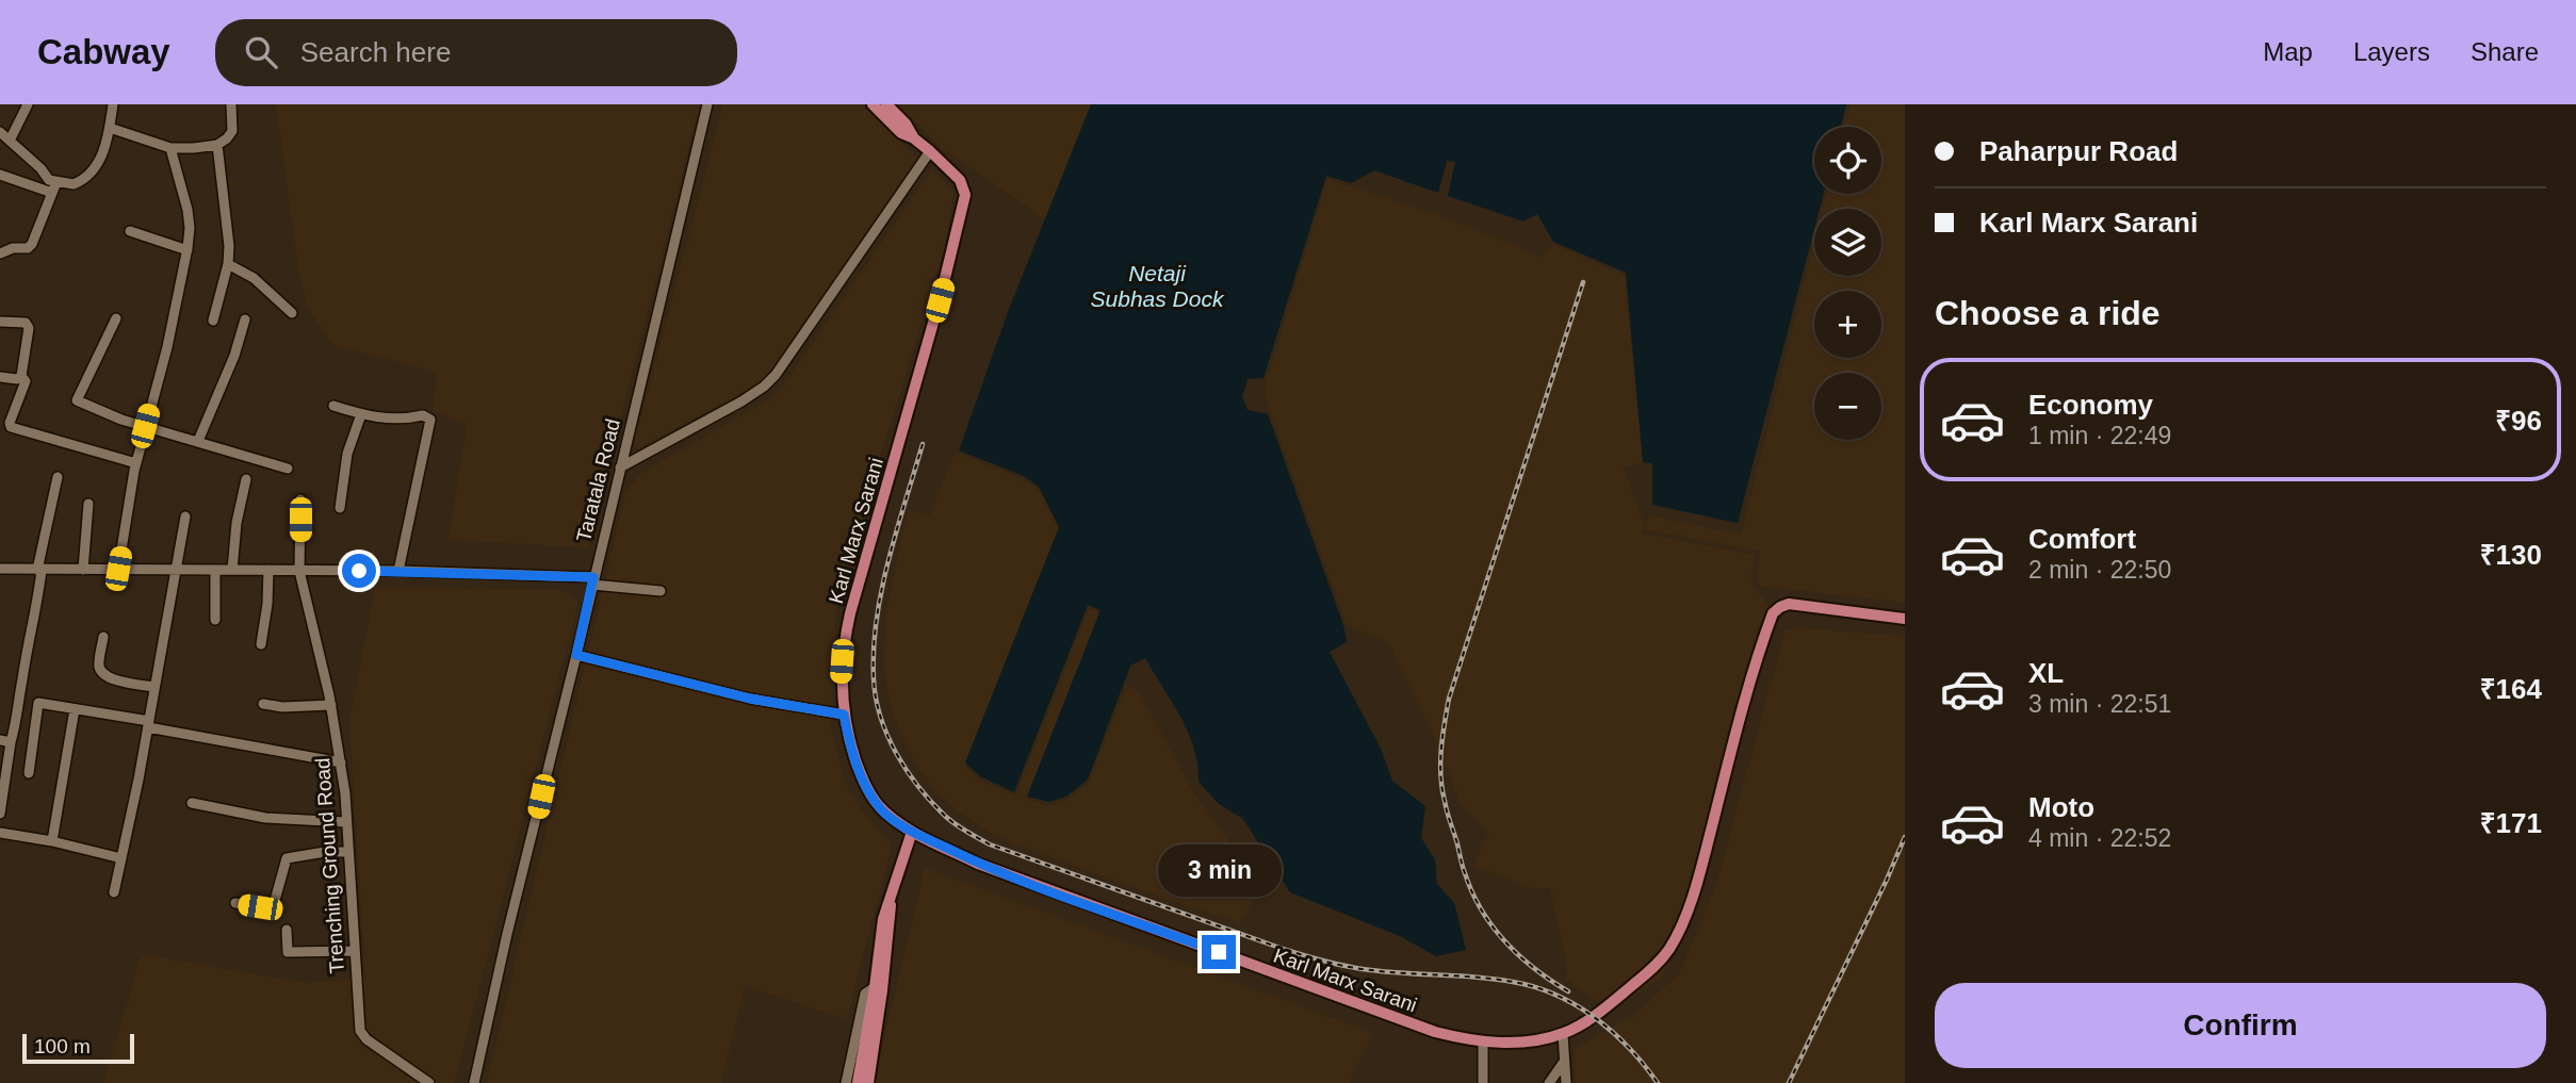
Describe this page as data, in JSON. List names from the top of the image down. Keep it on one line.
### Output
{"streets":{"main road":["Karl Marx Sarani"],"street":["Taratala Road","Trenching Ground Road"]},"water":["Netaji Subhas Dock"],"scale_bar":"100 m","page":{"header":"Cabway","search":"Search here","nav":["Map","Layers","Share"],"banner":["Paharpur Road","Karl Marx Sarani"],"map_buttons":["+","−"],"heading":"Choose a ride","list":[{"name":"Economy","note":"1 min · 22:49","value":"₹96"},{"name":"Comfort","note":"2 min · 22:50","value":"₹130"},{"name":"XL","note":"3 min · 22:51","value":"₹164"},{"name":"Moto","note":"4 min · 22:52","value":"₹171"}],"bubble":"3 min","buttons":"Confirm","scale":"100 m"}}
